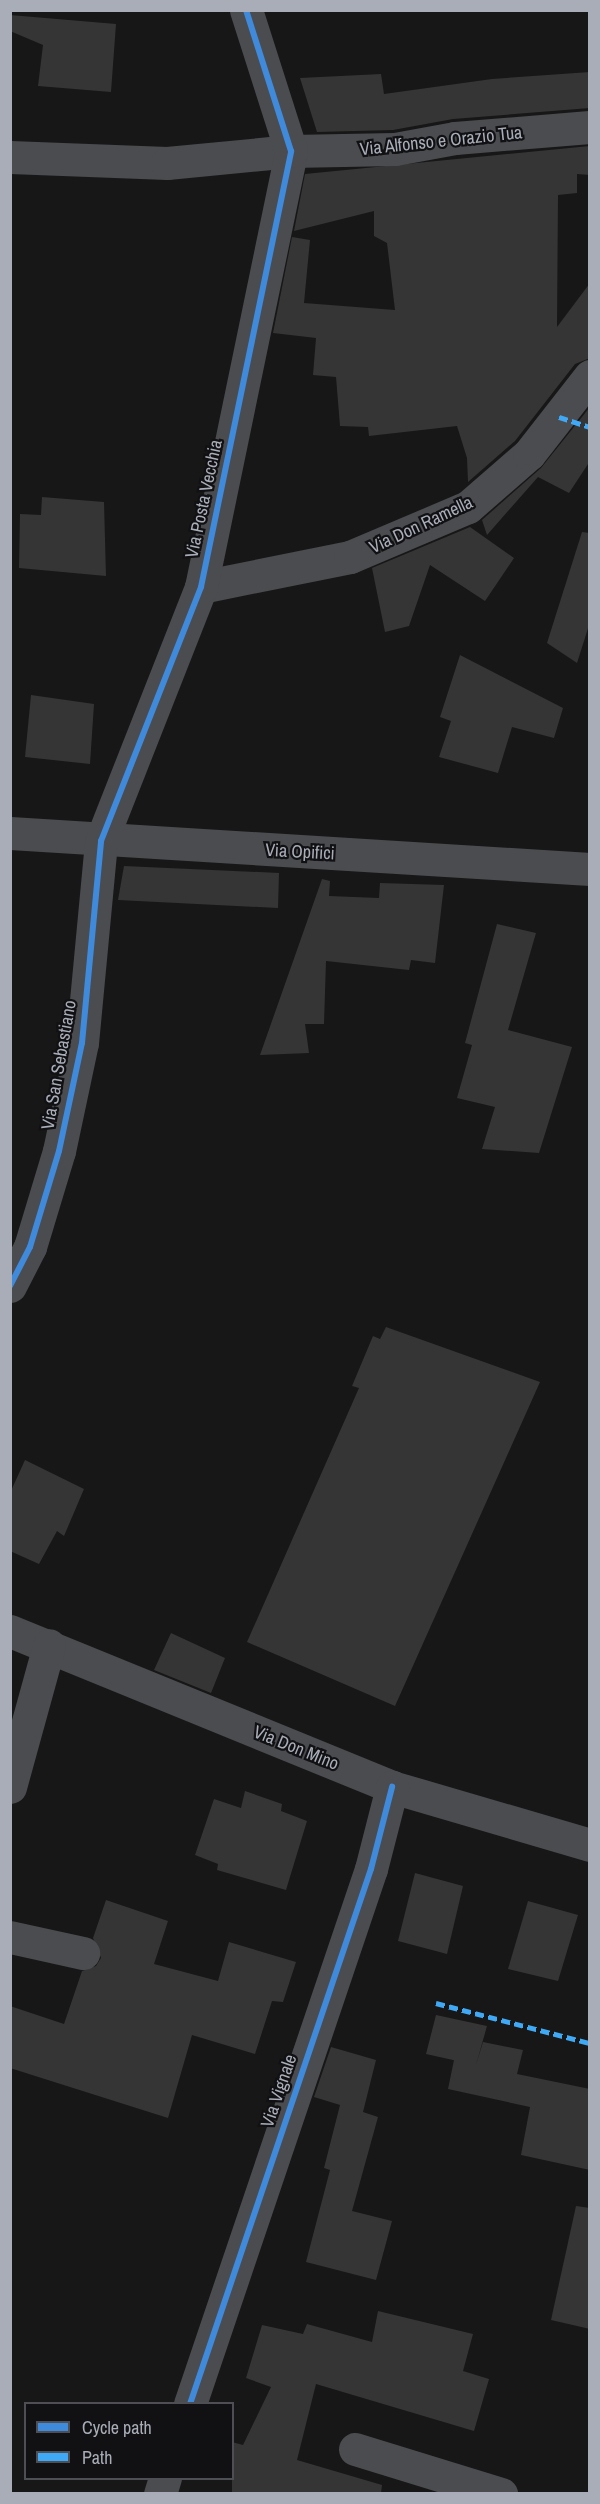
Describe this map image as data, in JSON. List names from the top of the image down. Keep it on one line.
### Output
{"streets":{"street":["Via Alfonso e Orazio Tua","Via Posta Vecchia","Via Don Ramella","Via Opifici","Via San Sebastiano","Via Don Mino","Via Vignale"]},"crossings":[["Via Alfonso e Orazio Tua","Via Posta Vecchia"],["Via Posta Vecchia","Via Don Ramella"],["Via Posta Vecchia","Via Opifici"],["Via Posta Vecchia","Via San Sebastiano"],["Via Opifici","Via San Sebastiano"],["Via Don Mino","Via Vignale"]],"legend":["Cycle path","Path"]}
